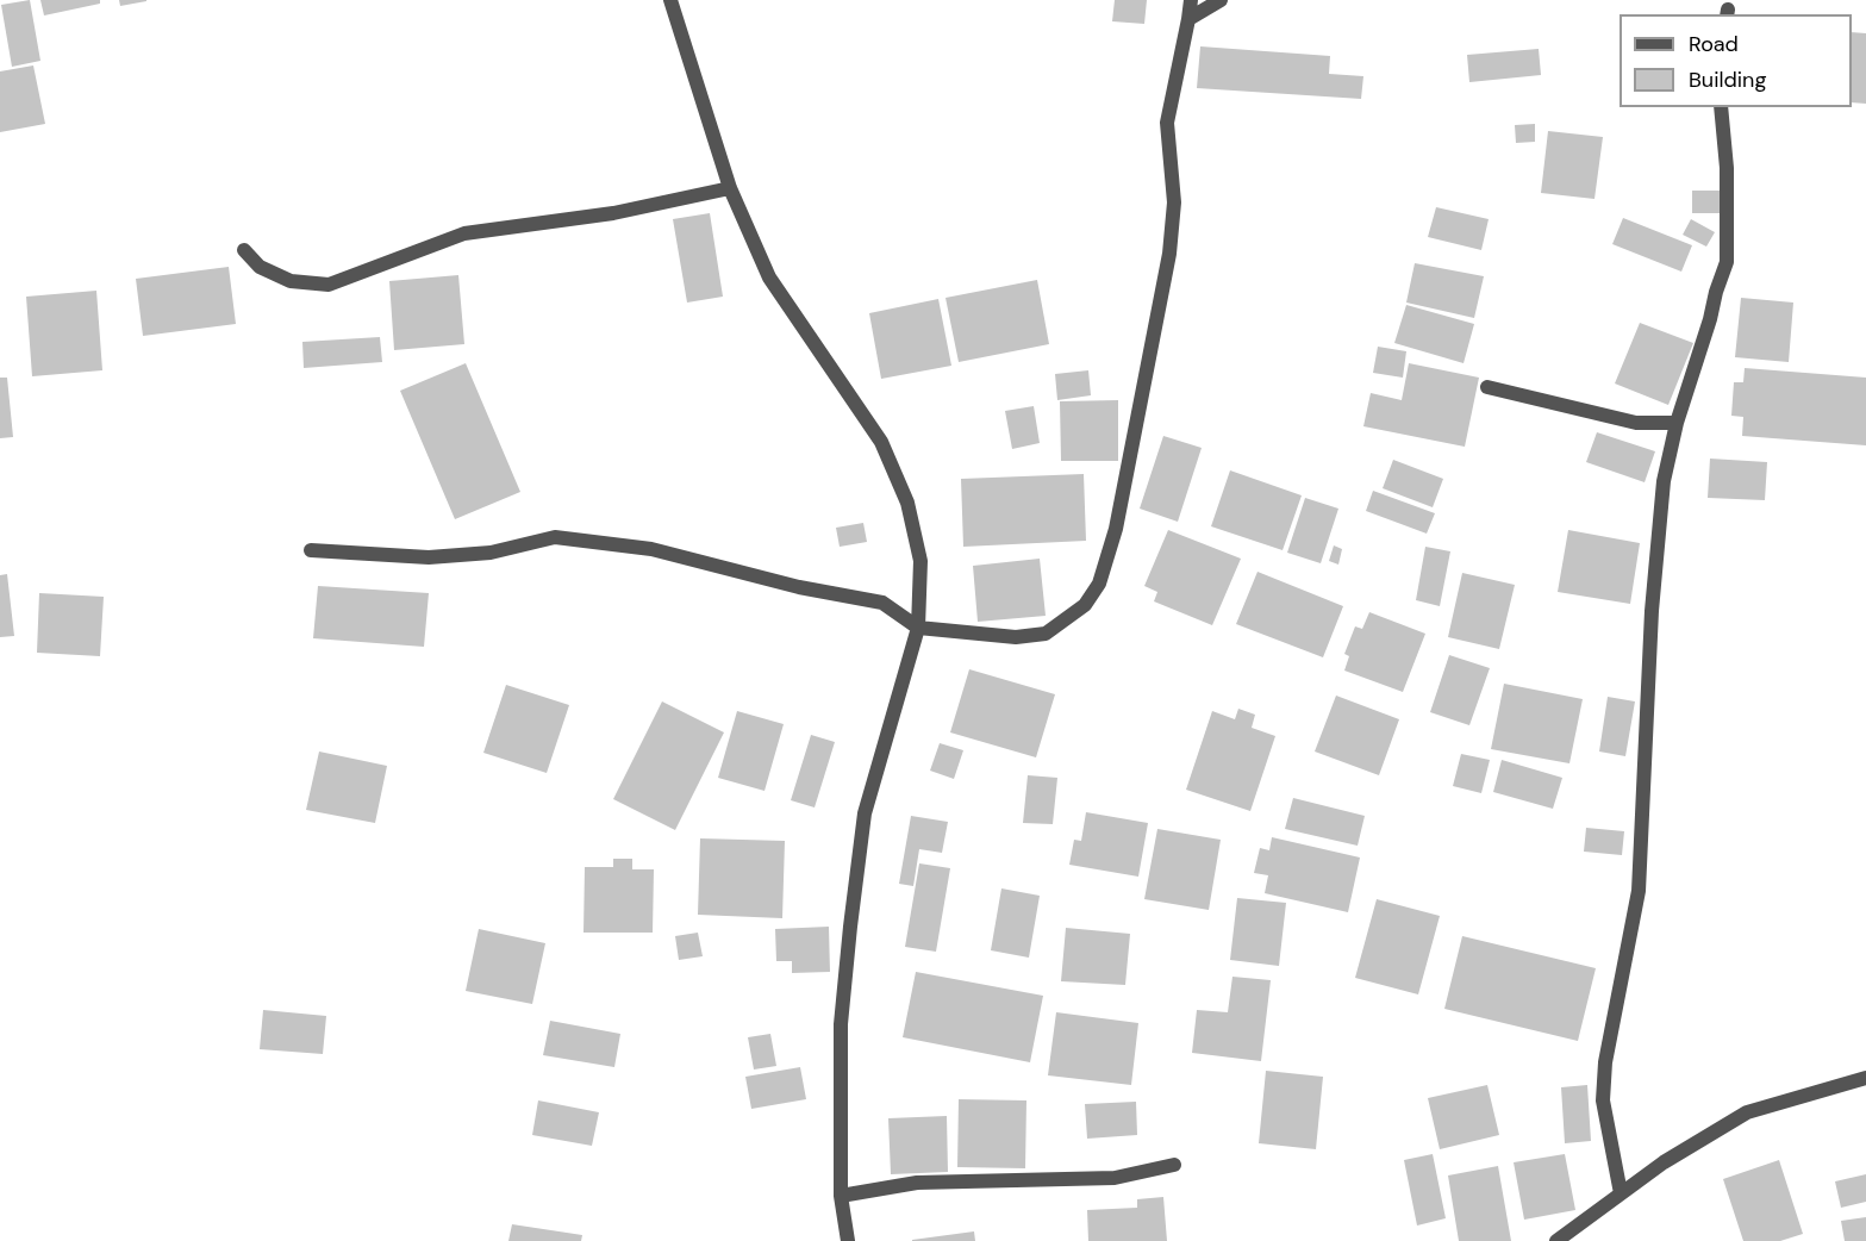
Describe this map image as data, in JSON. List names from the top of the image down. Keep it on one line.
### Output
{"legend":["Road","Building"]}
